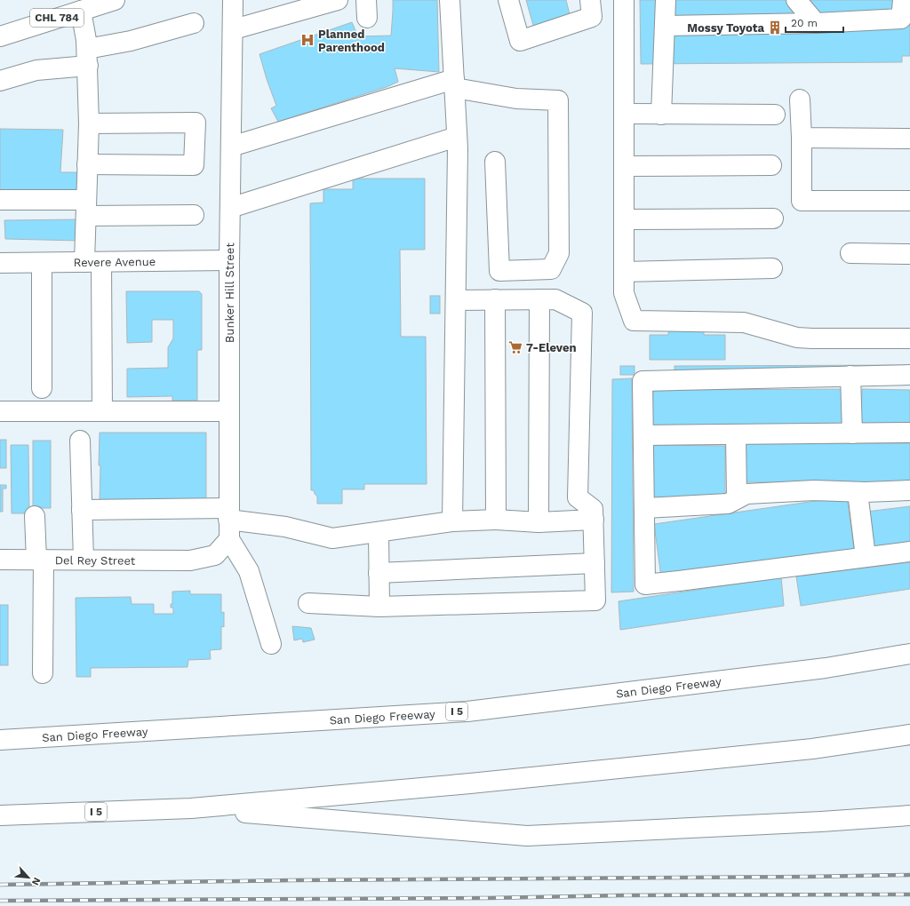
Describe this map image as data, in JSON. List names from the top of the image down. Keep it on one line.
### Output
{"streets":{"main road":["CHL 784","Revere Avenue","Bunker Hill Street","Del Rey Street","San Diego Freeway","I 5"]},"crossings":[["Revere Avenue","Bunker Hill Street"],["Bunker Hill Street","Del Rey Street"]],"places":{"building":["Mossy Toyota"],"hospital":["Planned Parenthood"],"supermarket":["7-Eleven"]},"scale_bar":"20 m","north":"bottom right"}
